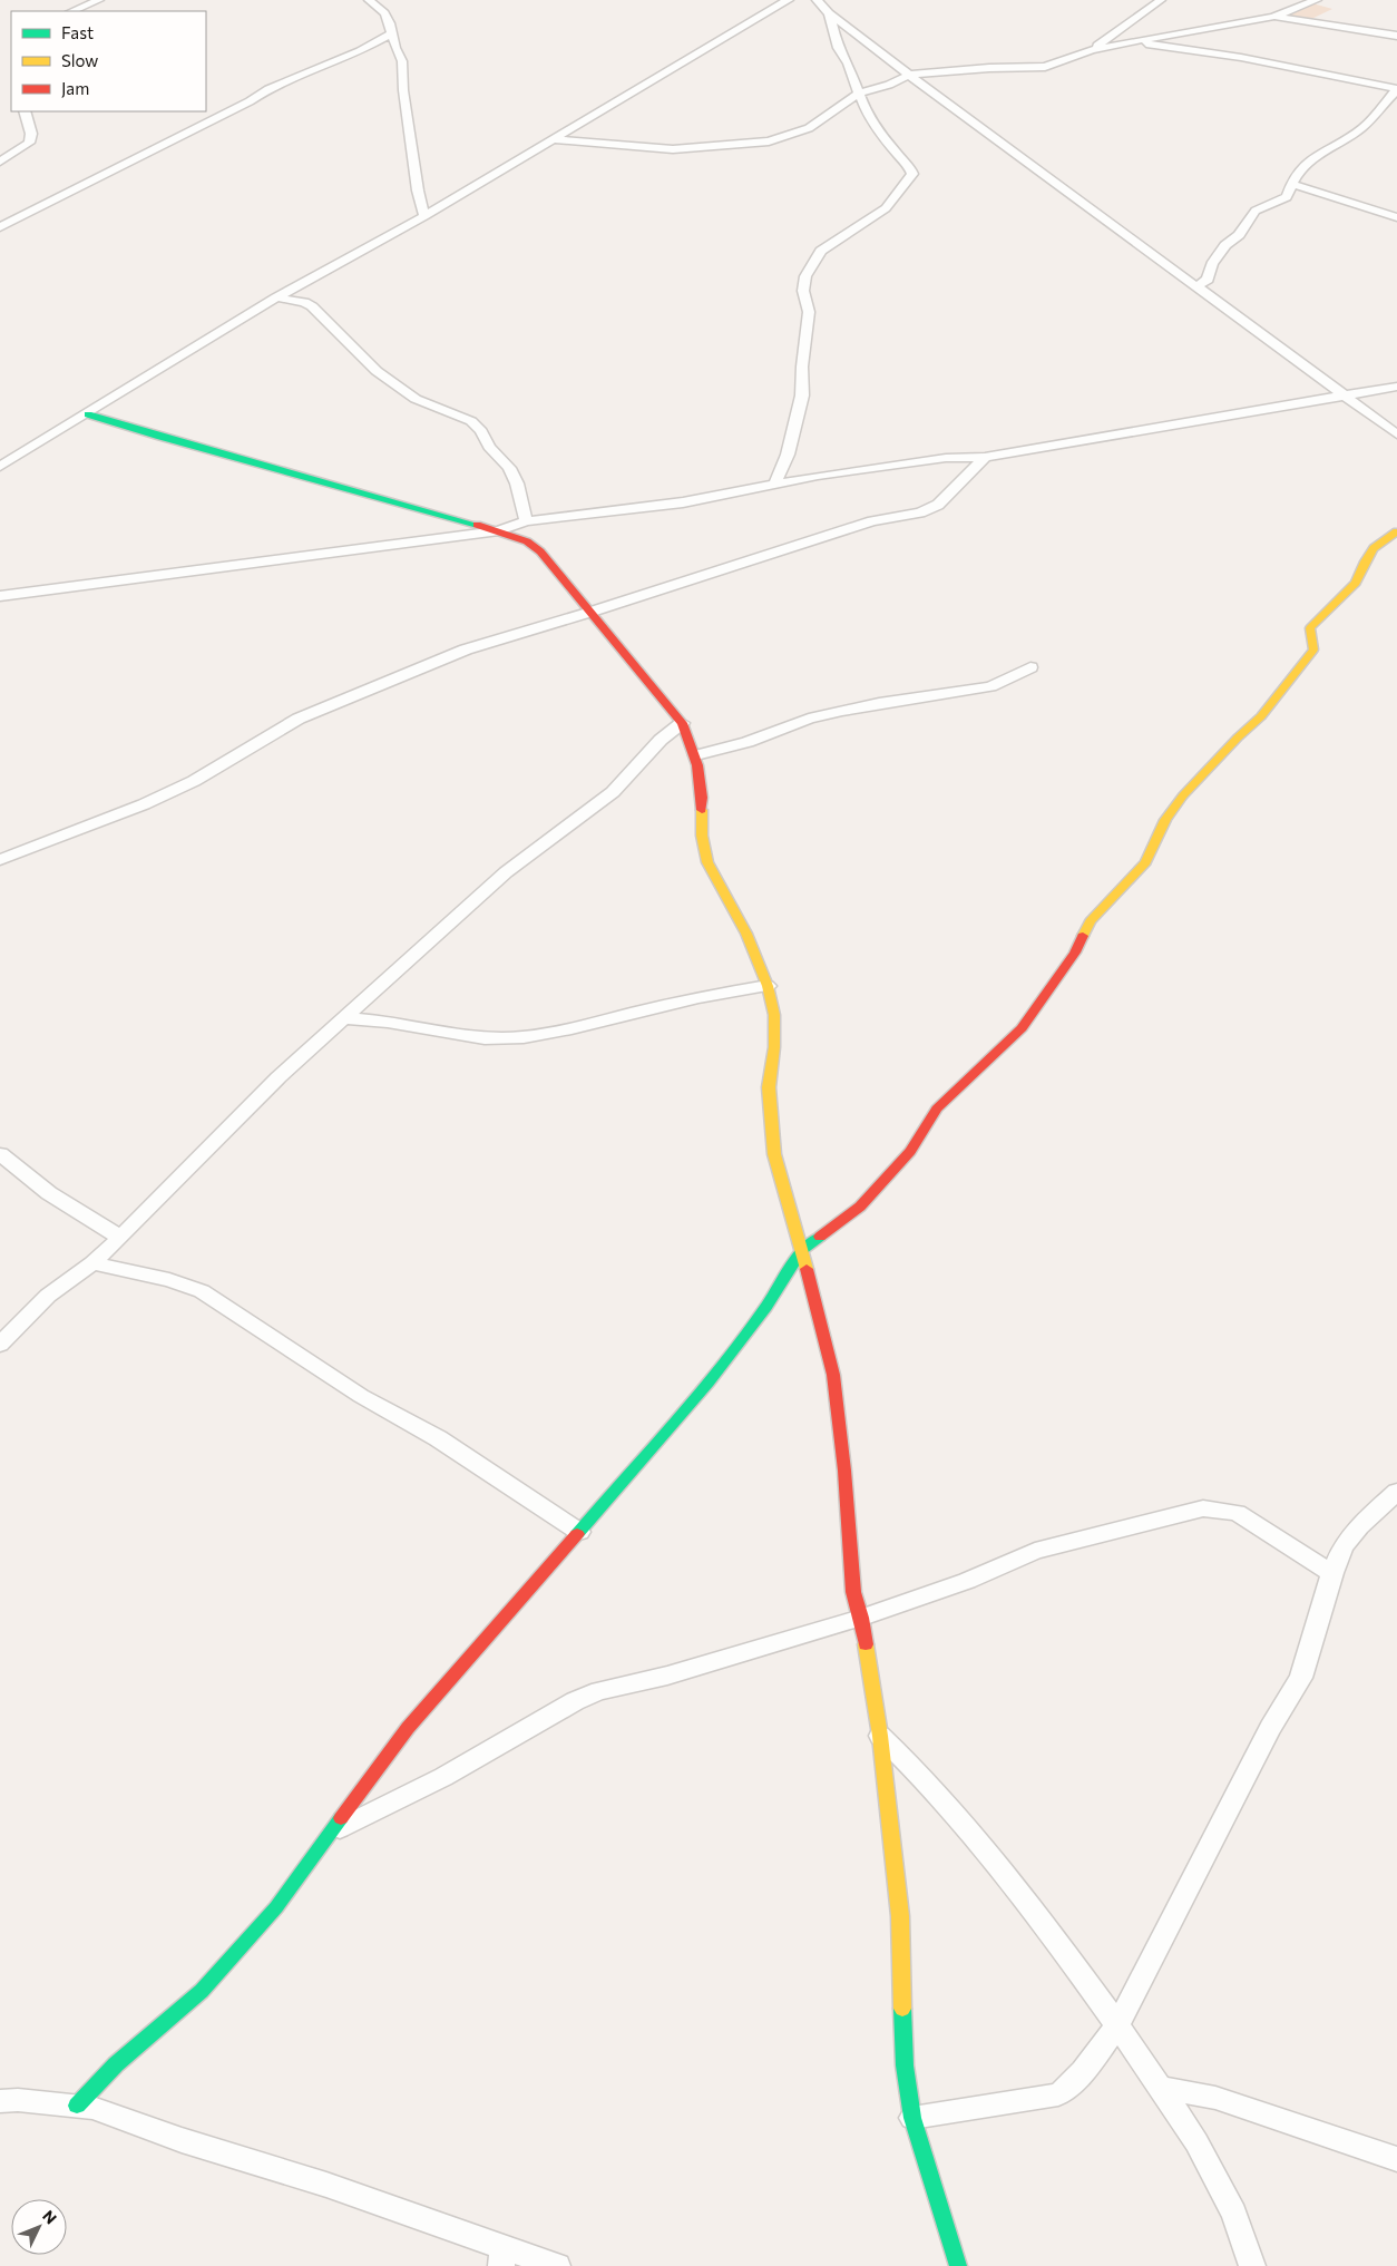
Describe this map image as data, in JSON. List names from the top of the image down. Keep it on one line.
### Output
{"legend":["Fast","Slow","Jam"],"north":"top right"}
